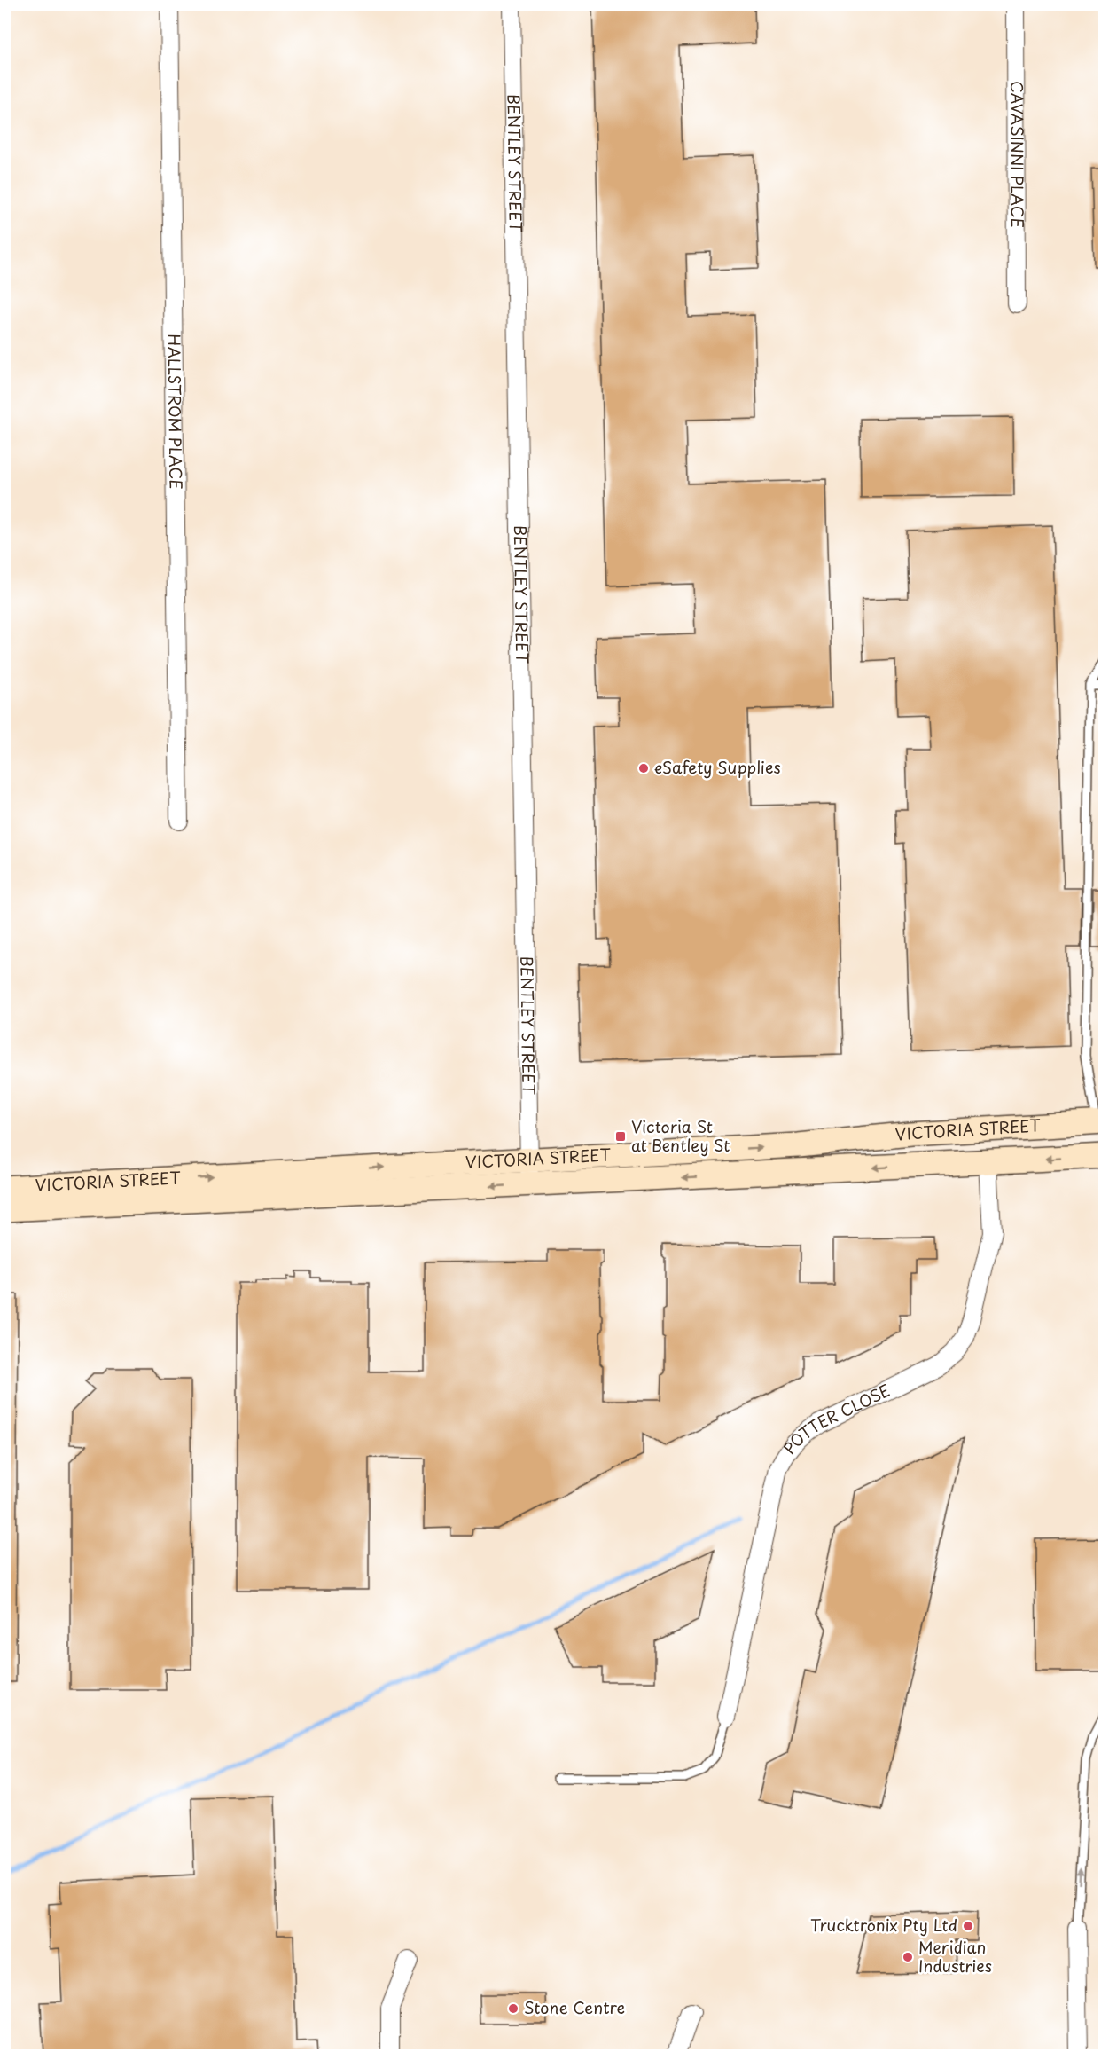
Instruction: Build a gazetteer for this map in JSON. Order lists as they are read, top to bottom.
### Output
{
  "streets": {
    "main road": ["VICTORIA STREET"],
    "street": [
      "CAVASINNI PLACE",
      "BENTLEY STREET",
      "HALLSTROM PLACE",
      "POTTER CLOSE"
    ]
  },
  "crossings": [
    ["BENTLEY STREET", "VICTORIA STREET"],
    ["VICTORIA STREET", "POTTER CLOSE"]
  ],
  "places": {
    "other": [
      "eSafety Supplies",
      "Trucktronix Pty Ltd",
      "Meridian Industries",
      "Stone Centre"
    ],
    "transit": ["Victoria St at Bentley St"]
  }
}
